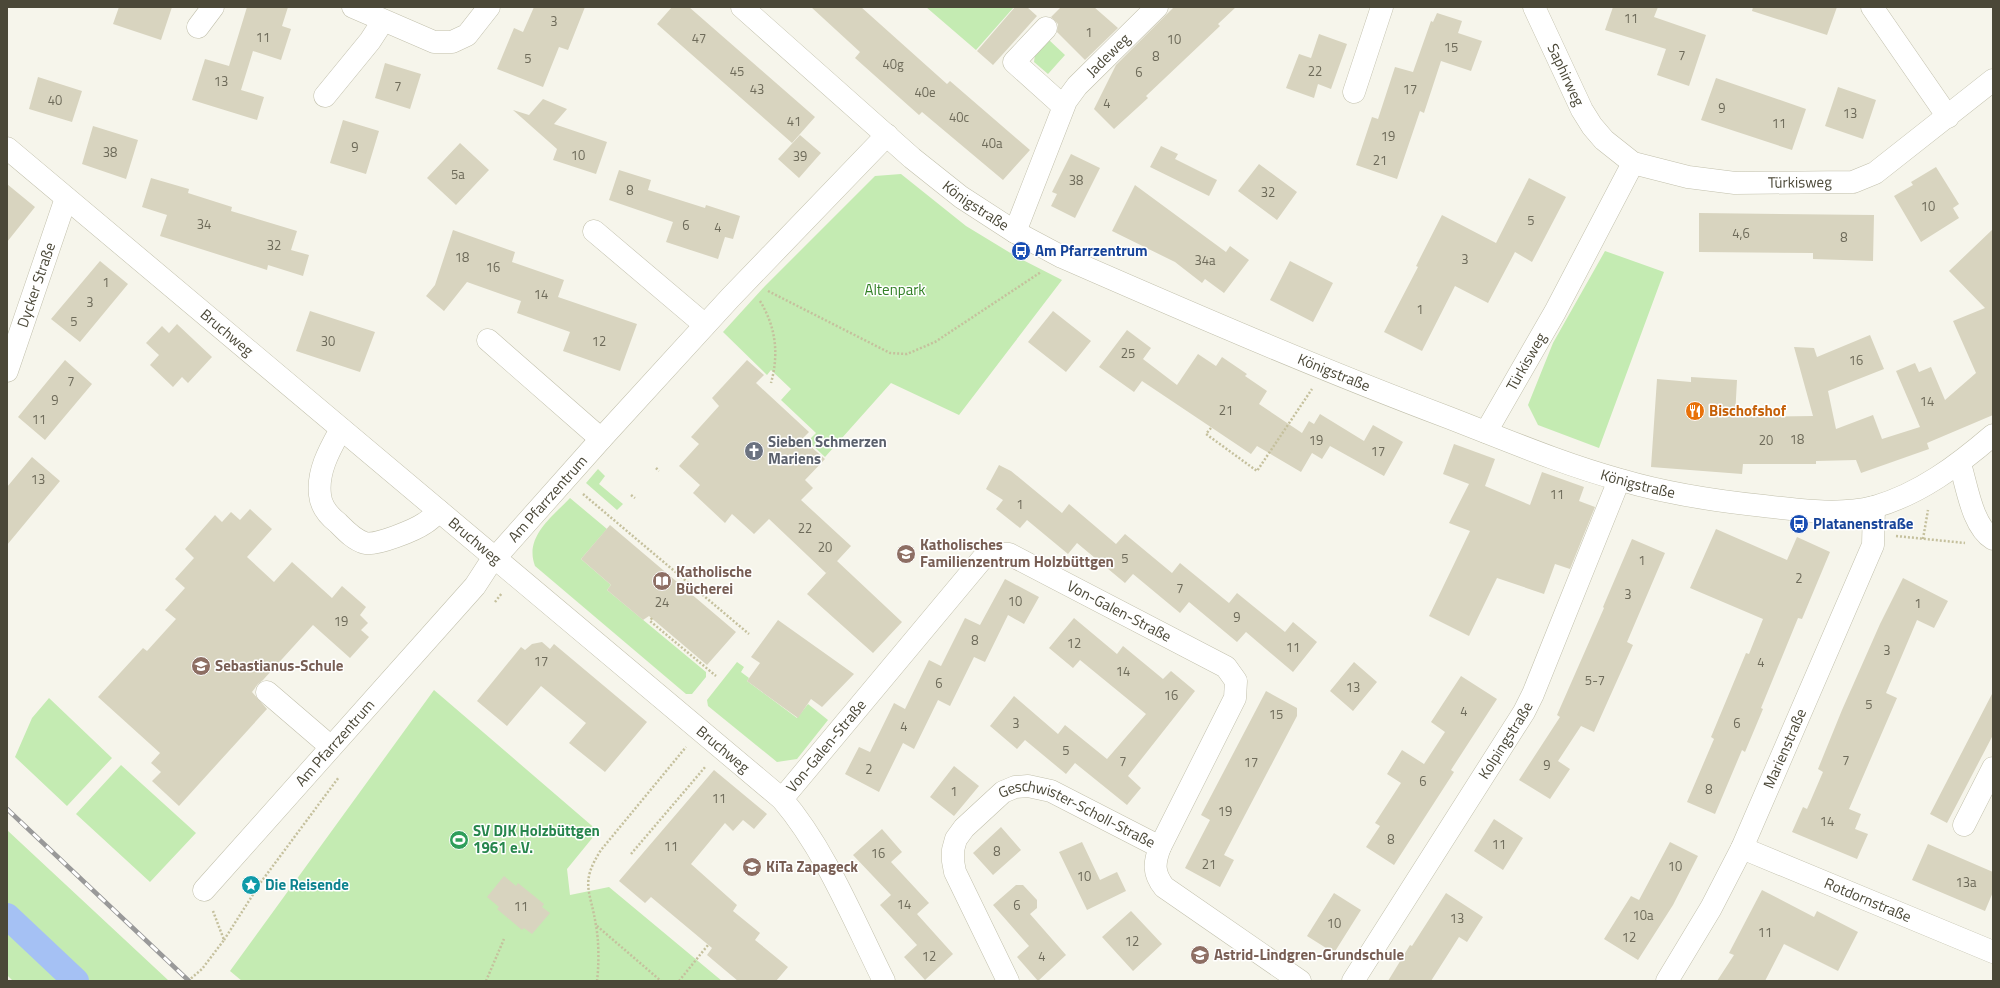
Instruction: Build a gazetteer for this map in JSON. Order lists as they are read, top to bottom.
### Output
{
  "streets": {
    "street": [
      "Jadeweg",
      "Saphirweg",
      "Türkisweg",
      "Königstraße",
      "Dycker Straße",
      "Bruchweg",
      "Am Pfarrzentrum",
      "Von-Galen-Straße",
      "Kolpingstraße",
      "Marienstraße",
      "Geschwister-Scholl-Straße",
      "Rotdornstraße"
    ]
  },
  "crossings": [
    ["Jadeweg", "Königstraße"],
    ["Saphirweg", "Türkisweg"],
    ["Türkisweg", "Königstraße"],
    ["Königstraße", "Am Pfarrzentrum"],
    ["Königstraße", "Kolpingstraße"],
    ["Königstraße", "Marienstraße"],
    ["Dycker Straße", "Bruchweg"],
    ["Bruchweg", "Am Pfarrzentrum"],
    ["Bruchweg", "Von-Galen-Straße"],
    ["Von-Galen-Straße", "Geschwister-Scholl-Straße"],
    ["Marienstraße", "Rotdornstraße"]
  ],
  "parks": ["Altenpark"],
  "places": {
    "bus stop": ["Am Pfarrzentrum", "Platanenstraße"],
    "restaurant": ["Bischofshof"],
    "church": ["Sieben Schmerzen Mariens"],
    "school or university": [
      "Katholisches Familienzentrum Holzbüttgen",
      "Sebastianus-Schule",
      "KiTa Zapageck",
      "Astrid-Lindgren-Grundschule"
    ],
    "library": ["Katholische Bücherei"],
    "sports": ["SV DJK Holzbüttgen 1961 e.V."],
    "place": ["Die Reisende"]
  },
  "house_numbers": [
    "11",
    "3",
    "1",
    "11",
    "47",
    "10",
    "15",
    "7",
    "8",
    "5",
    "40g",
    "45",
    "22",
    "6",
    "13",
    "7",
    "43",
    "17",
    "40e",
    "40",
    "4",
    "9",
    "13",
    "40c",
    "41",
    "11",
    "19",
    "40a",
    "9",
    "38",
    "10",
    "39",
    "21",
    "5a",
    "38",
    "8",
    "32",
    "10",
    "5",
    "34",
    "6",
    "4",
    "4,6",
    "8",
    "32",
    "18",
    "3",
    "34a",
    "16",
    "1",
    "14",
    "3",
    "1",
    "5",
    "30",
    "12",
    "25",
    "16",
    "7",
    "9",
    "14",
    "21",
    "11",
    "18",
    "19",
    "20",
    "17",
    "13",
    "11",
    "1",
    "22",
    "20",
    "5",
    "1",
    "2",
    "7",
    "3",
    "10",
    "24",
    "1",
    "9",
    "19",
    "8",
    "12",
    "11",
    "3",
    "17",
    "4",
    "14",
    "5-7",
    "6",
    "13",
    "16",
    "5",
    "4",
    "15",
    "3",
    "6",
    "4",
    "5",
    "7",
    "7",
    "17",
    "9",
    "2",
    "6",
    "8",
    "1",
    "11",
    "19",
    "14",
    "8",
    "11",
    "11",
    "8",
    "16",
    "21",
    "10",
    "10",
    "13a",
    "14",
    "6",
    "11",
    "10a",
    "13",
    "10",
    "11",
    "12",
    "12",
    "12",
    "4"
  ]
}
